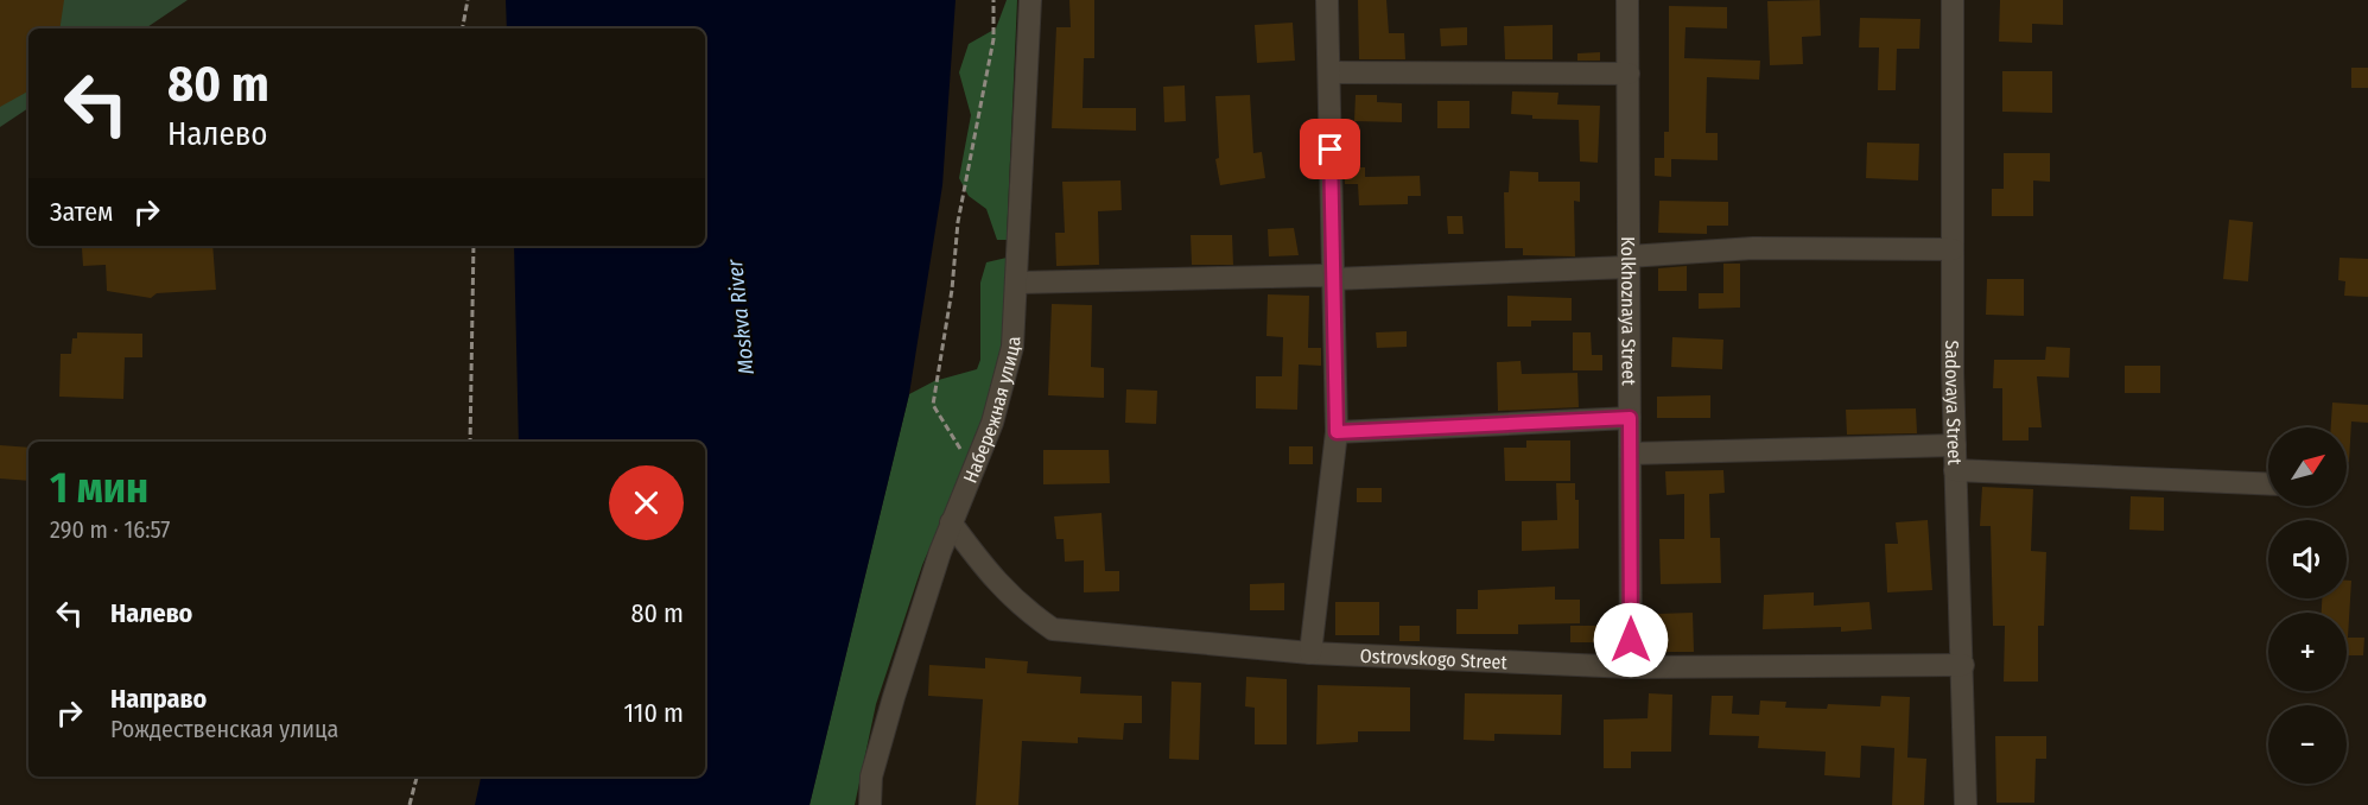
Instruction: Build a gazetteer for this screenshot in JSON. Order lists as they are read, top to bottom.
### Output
{
  "streets": {
    "street": [
      "Kolkhoznaya Street",
      "Sadovaya Street",
      "Набережная улица",
      "Ostrovskogo Street"
    ]
  },
  "crossings": [
    ["Kolkhoznaya Street", "Ostrovskogo Street"],
    ["Sadovaya Street", "Ostrovskogo Street"],
    ["Набережная улица", "Ostrovskogo Street"]
  ],
  "water": ["Moskva River"],
  "north": "top right",
  "page": {
    "turn": ["80 m", "Налево"],
    "then": "Затем",
    "map_buttons": ["+", "−"],
    "heading": ["1 мин", "290 m · 16:57"],
    "list": [
      {
        "name": "Налево",
        "value": "80 m"
      },
      {
        "name": "Направо",
        "note": "Рождественская улица",
        "value": "110 m"
      }
    ]
  }
}
